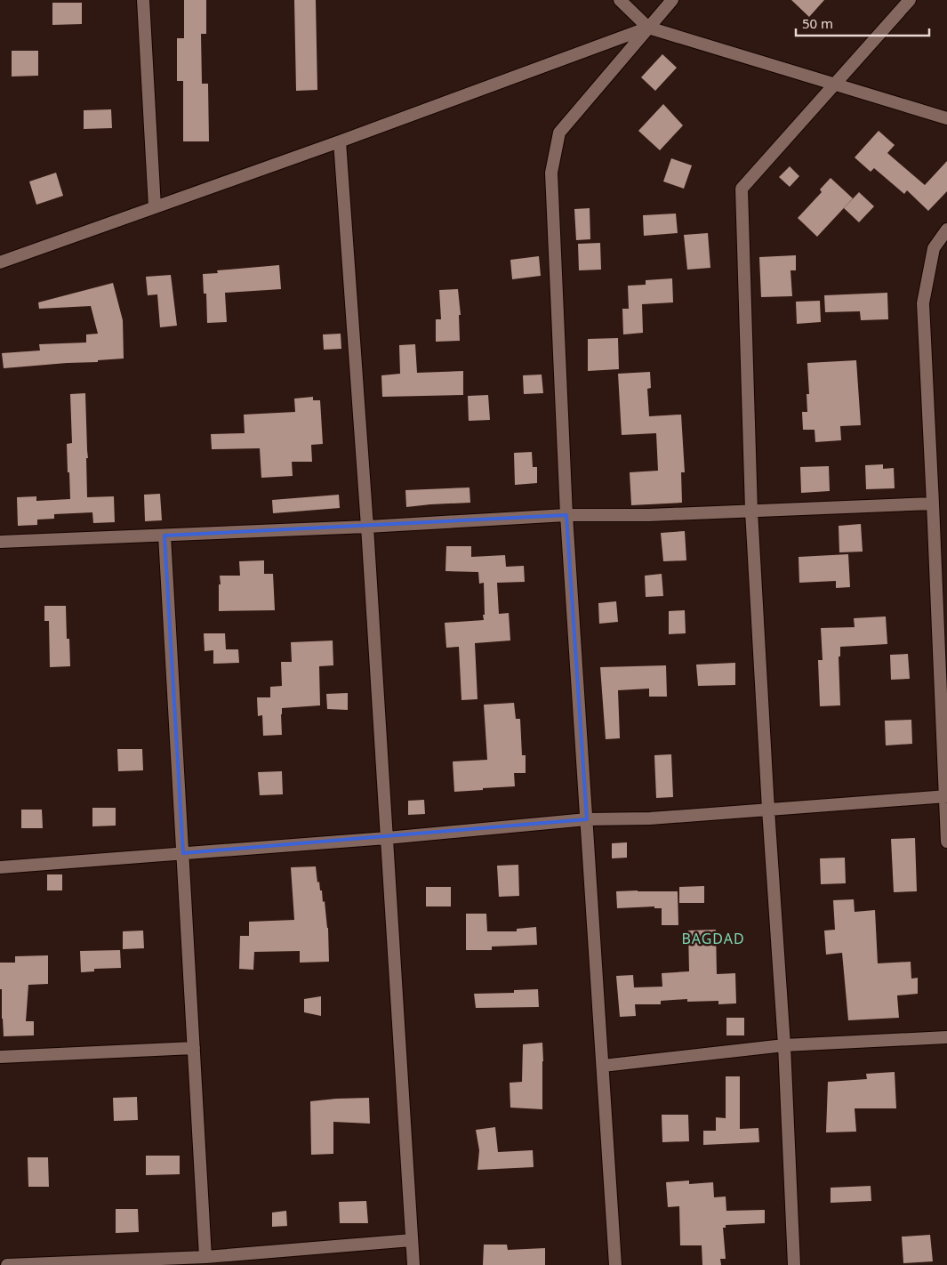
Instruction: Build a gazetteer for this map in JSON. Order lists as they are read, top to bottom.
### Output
{
  "districts": ["BAGDAD"],
  "scale_bar": "50 m"
}
